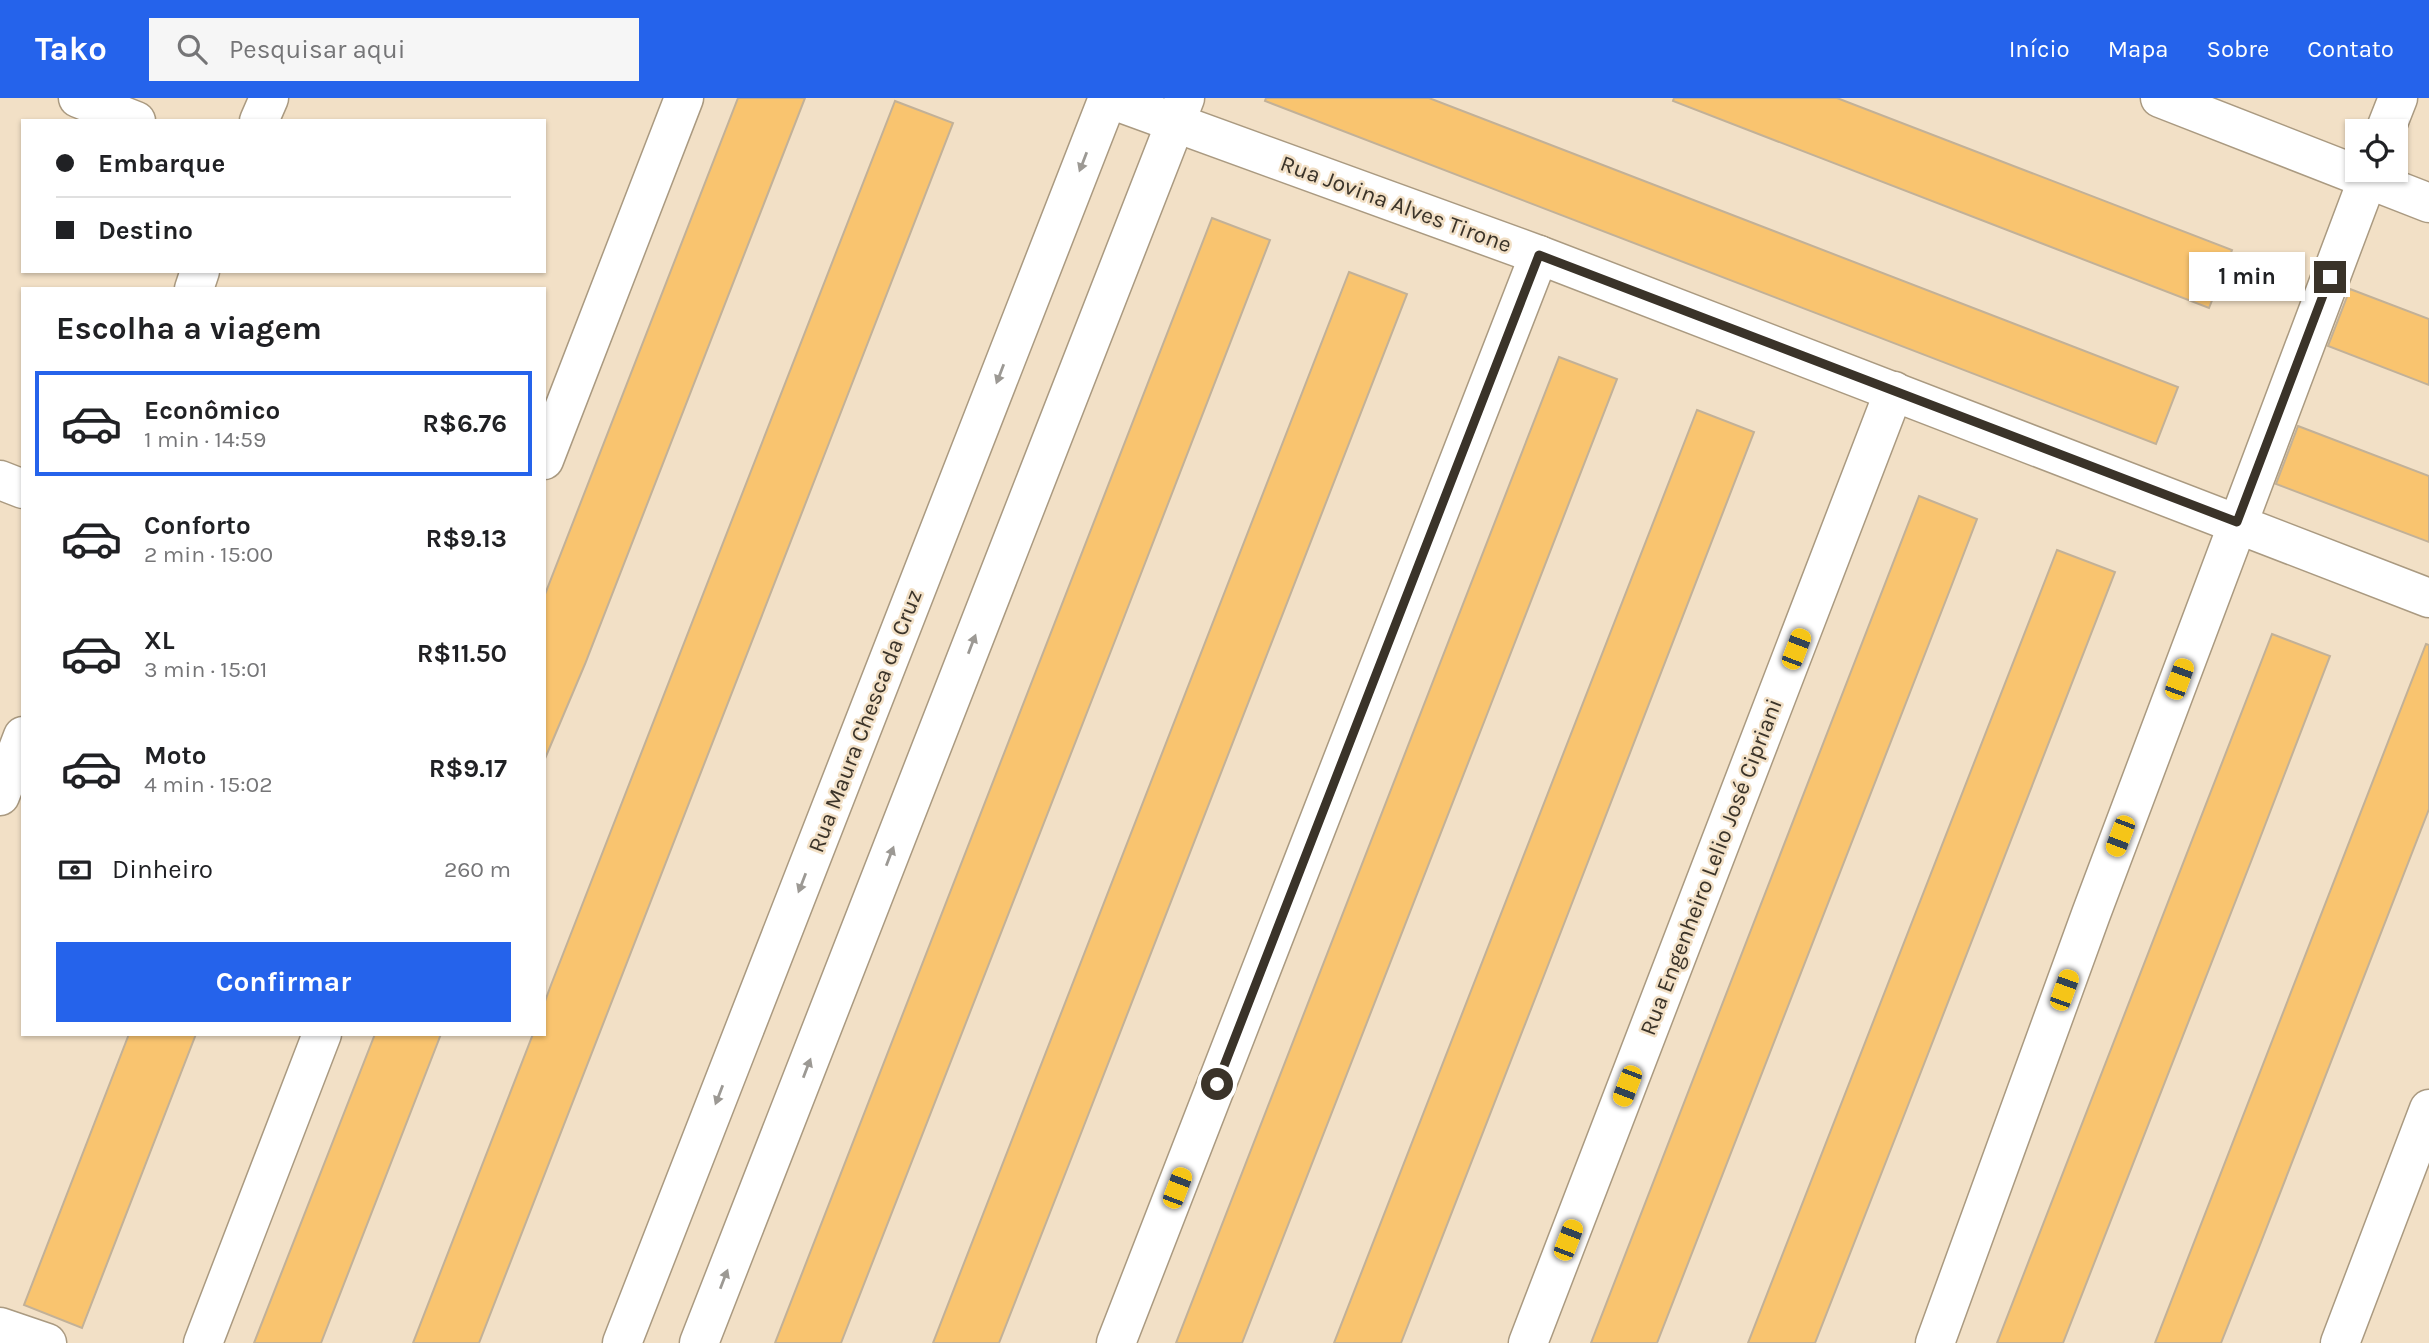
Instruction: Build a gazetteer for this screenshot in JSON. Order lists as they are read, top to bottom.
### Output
{
  "streets": {
    "street": ["Rua Jovina Alves Tirone", "Rua Maura Chesca da Cruz", "Rua Engenheiro Lelio José Cipriani"]
  },
  "crossings": [
    ["Rua Jovina Alves Tirone", "Rua Maura Chesca da Cruz"],
    ["Rua Jovina Alves Tirone", "Rua Engenheiro Lelio José Cipriani"]
  ],
  "page": {
    "header": "Tako",
    "search": "Pesquisar aqui",
    "nav": [
      "Início",
      "Mapa",
      "Sobre",
      "Contato"
    ],
    "banner": ["Embarque", "Destino"],
    "bubble": "1 min",
    "heading": "Escolha a viagem",
    "list": [
      {
        "name": "Econômico",
        "note": "1 min · 14:59",
        "value": "R$6.76"
      },
      {
        "name": "Conforto",
        "note": "2 min · 15:00",
        "value": "R$9.13"
      },
      {
        "name": "XL",
        "note": "3 min · 15:01",
        "value": "R$11.50"
      },
      {
        "name": "Moto",
        "note": "4 min · 15:02",
        "value": "R$9.17"
      }
    ],
    "pay": ["Dinheiro", "260 m"],
    "buttons": "Confirmar"
  }
}
